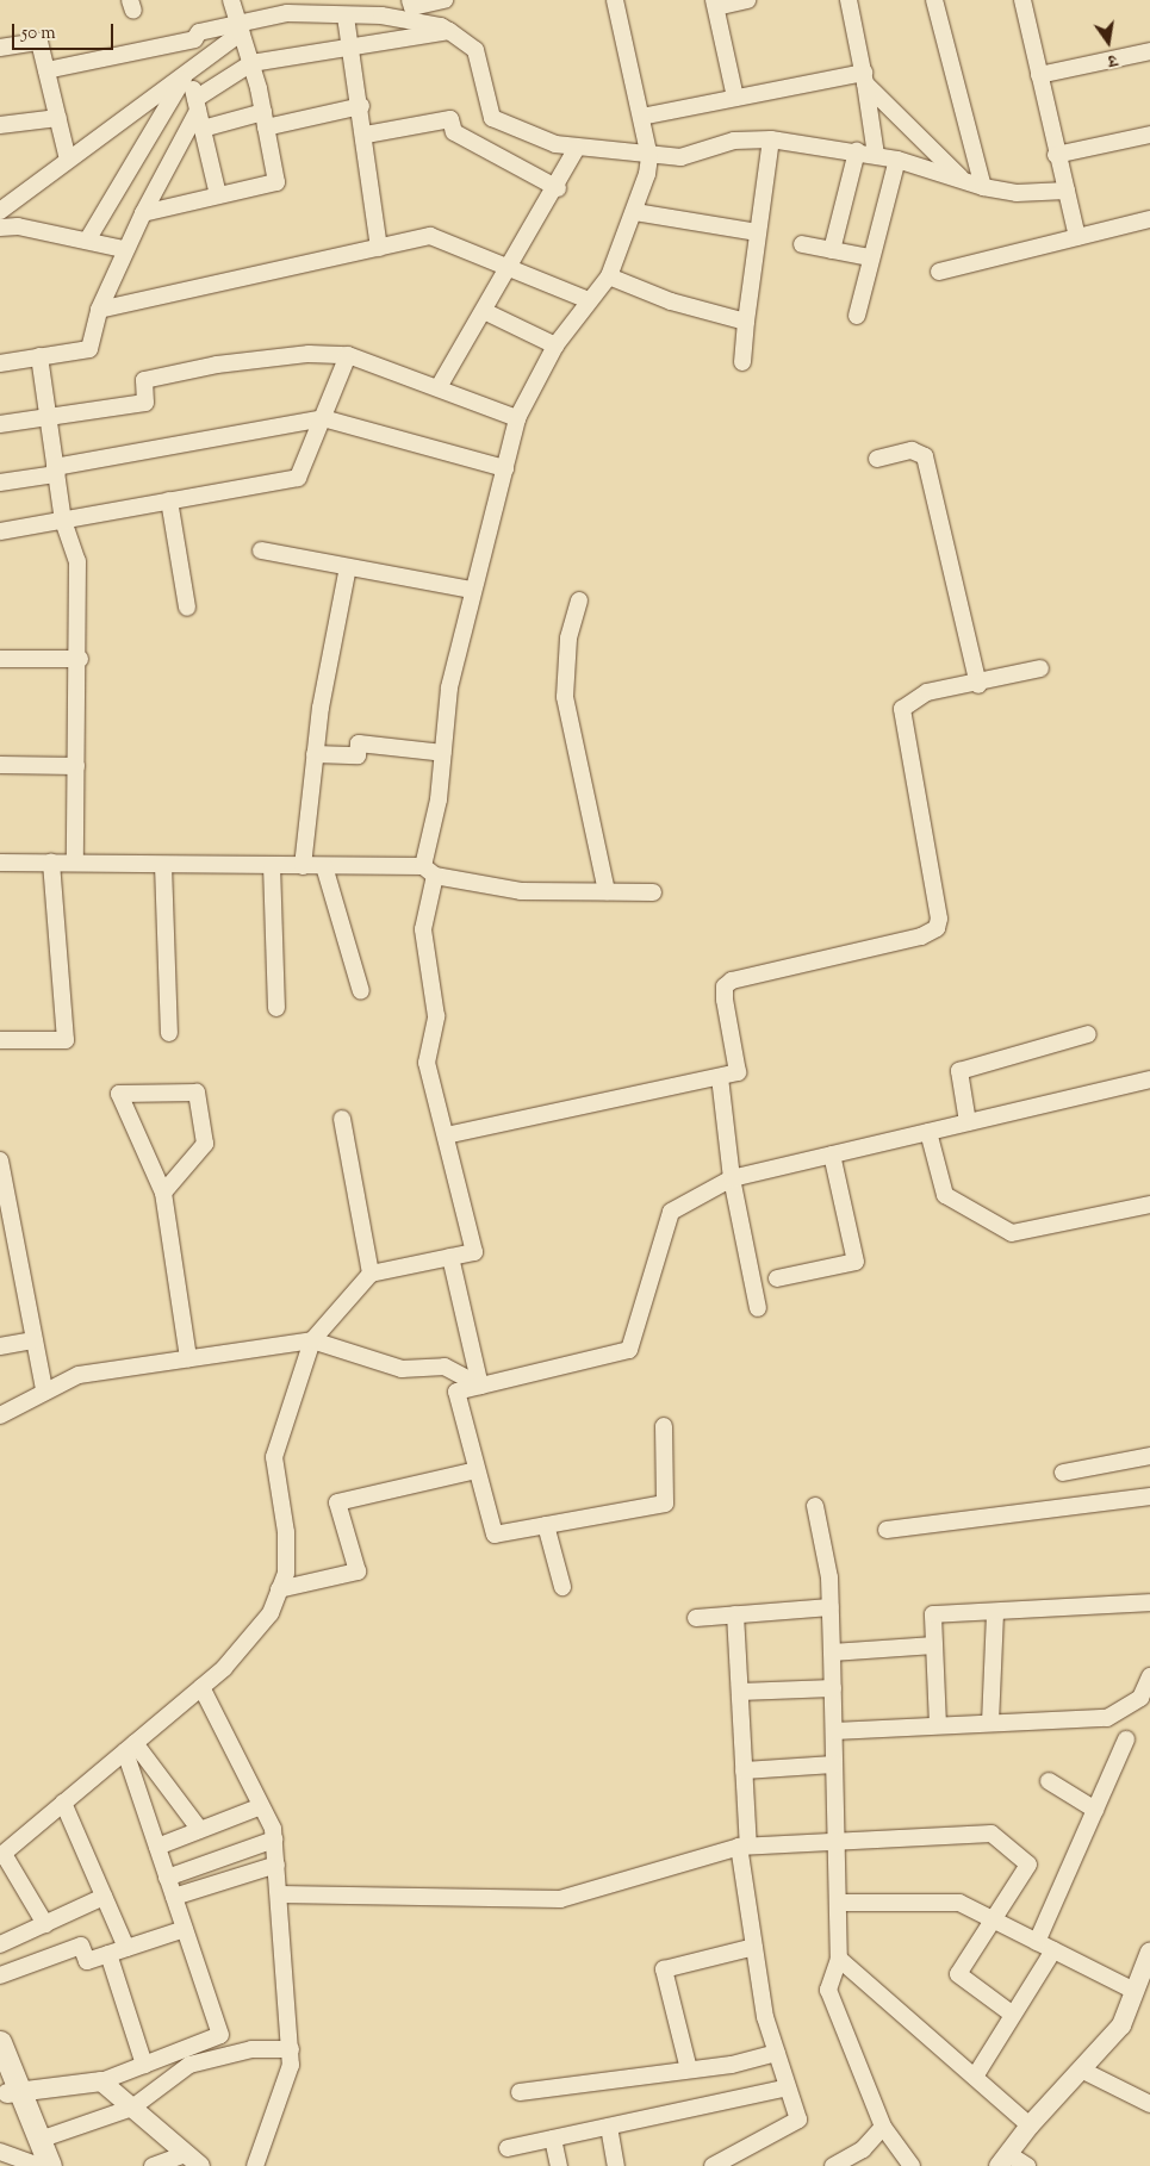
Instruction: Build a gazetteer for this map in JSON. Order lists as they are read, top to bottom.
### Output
{
  "scale_bar": "50 m",
  "north": "bottom"
}
